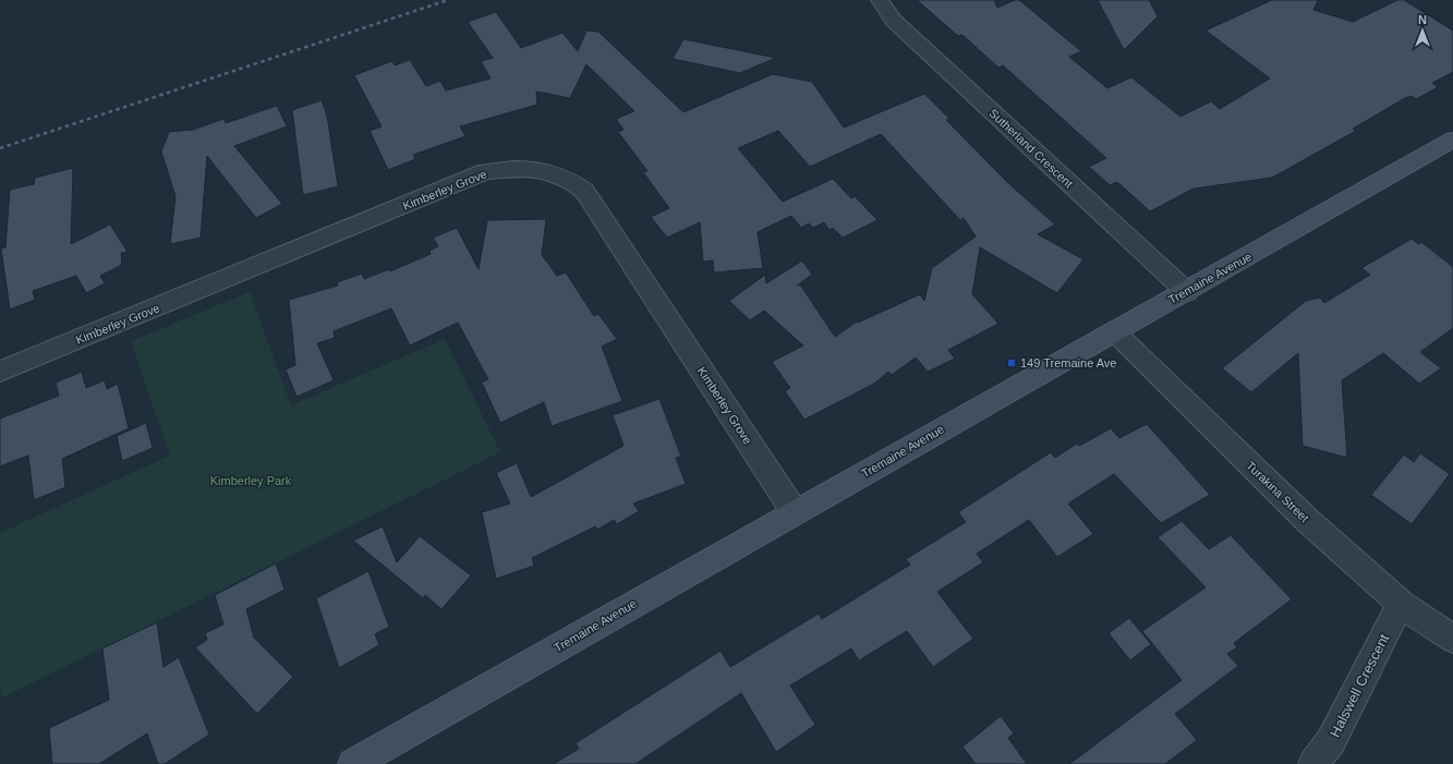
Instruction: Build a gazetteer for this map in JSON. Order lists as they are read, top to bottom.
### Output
{
  "streets": {
    "main road": ["Tremaine Avenue"],
    "street": [
      "Sutherland Crescent",
      "Kimberley Grove",
      "Turakina Street",
      "Halswell Crescent"
    ]
  },
  "crossings": [
    ["Sutherland Crescent", "Tremaine Avenue"],
    ["Kimberley Grove", "Tremaine Avenue"],
    ["Tremaine Avenue", "Turakina Street"],
    ["Turakina Street", "Halswell Crescent"]
  ],
  "parks": ["Kimberley Park"],
  "places": {
    "transit": ["149 Tremaine Ave"]
  },
  "north": "top"
}
